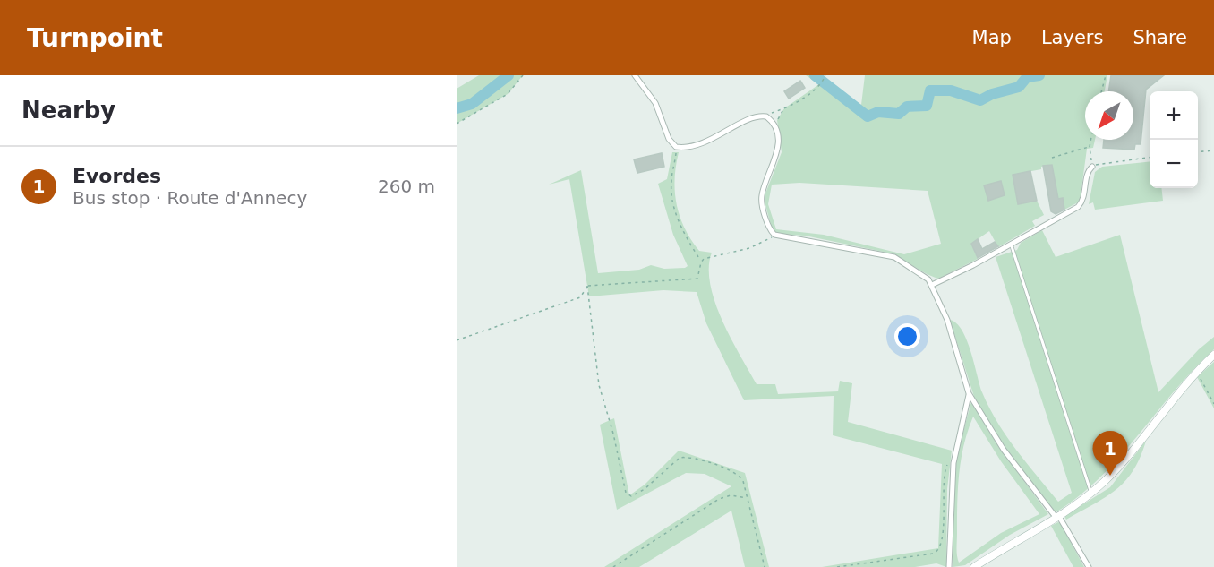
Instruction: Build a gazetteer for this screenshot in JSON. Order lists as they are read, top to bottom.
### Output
{
  "north": "bottom left",
  "page": {
    "header": "Turnpoint",
    "nav": ["Map", "Layers", "Share"],
    "heading": "Nearby",
    "map_buttons": ["+", "−"],
    "list": [
      {
        "mark": "1",
        "name": "Evordes",
        "note": "Bus stop · Route d'Annecy",
        "value": "260 m"
      }
    ],
    "pins": "1"
  }
}
